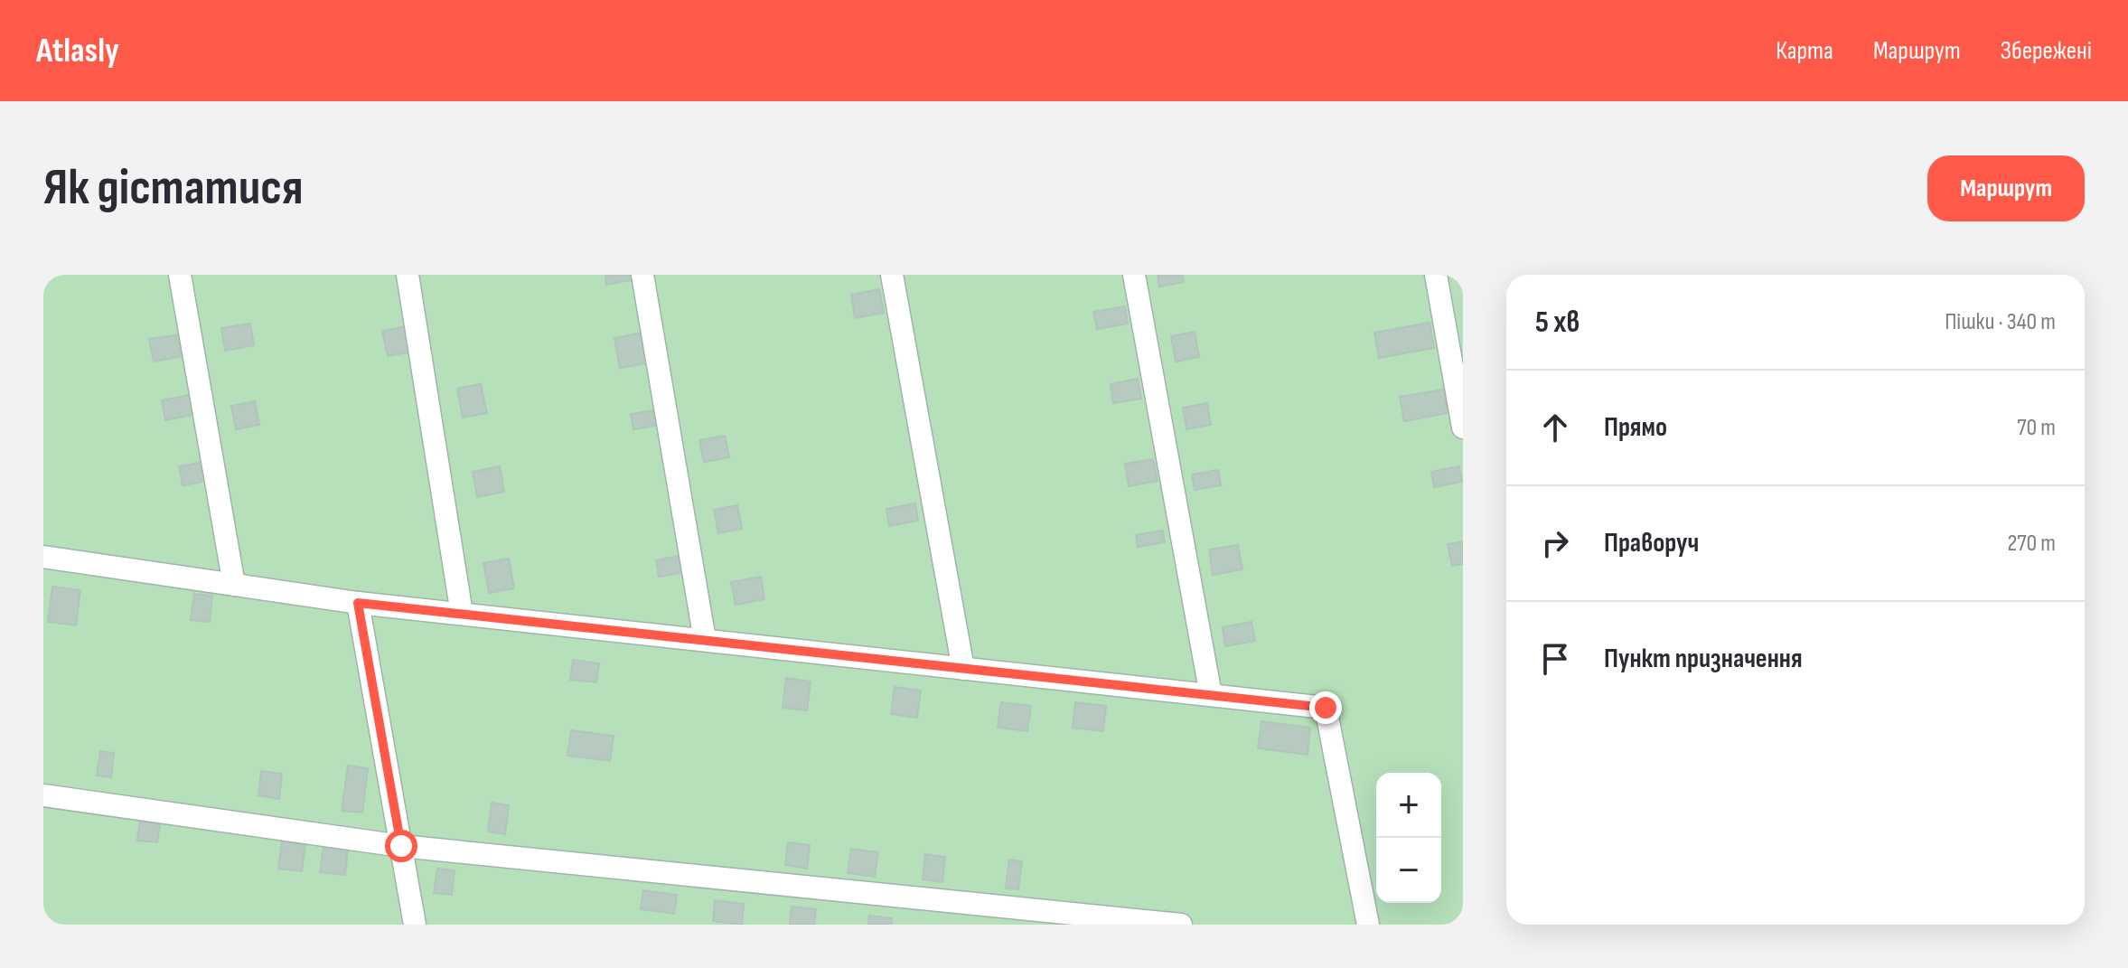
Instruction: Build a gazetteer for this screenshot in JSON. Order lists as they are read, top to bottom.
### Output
{
  "page": {
    "header": "Atlasly",
    "nav": ["Карта", "Маршрут", "Збережені"],
    "buttons": "Маршрут",
    "title": "Як дістатися",
    "heading": ["5 хв", "Пішки · 340 m"],
    "list": [
      ["Прямо", "70 m"],
      ["Праворуч", "270 m"],
      "Пункт призначення"
    ],
    "map_buttons": ["+", "−"]
  }
}
